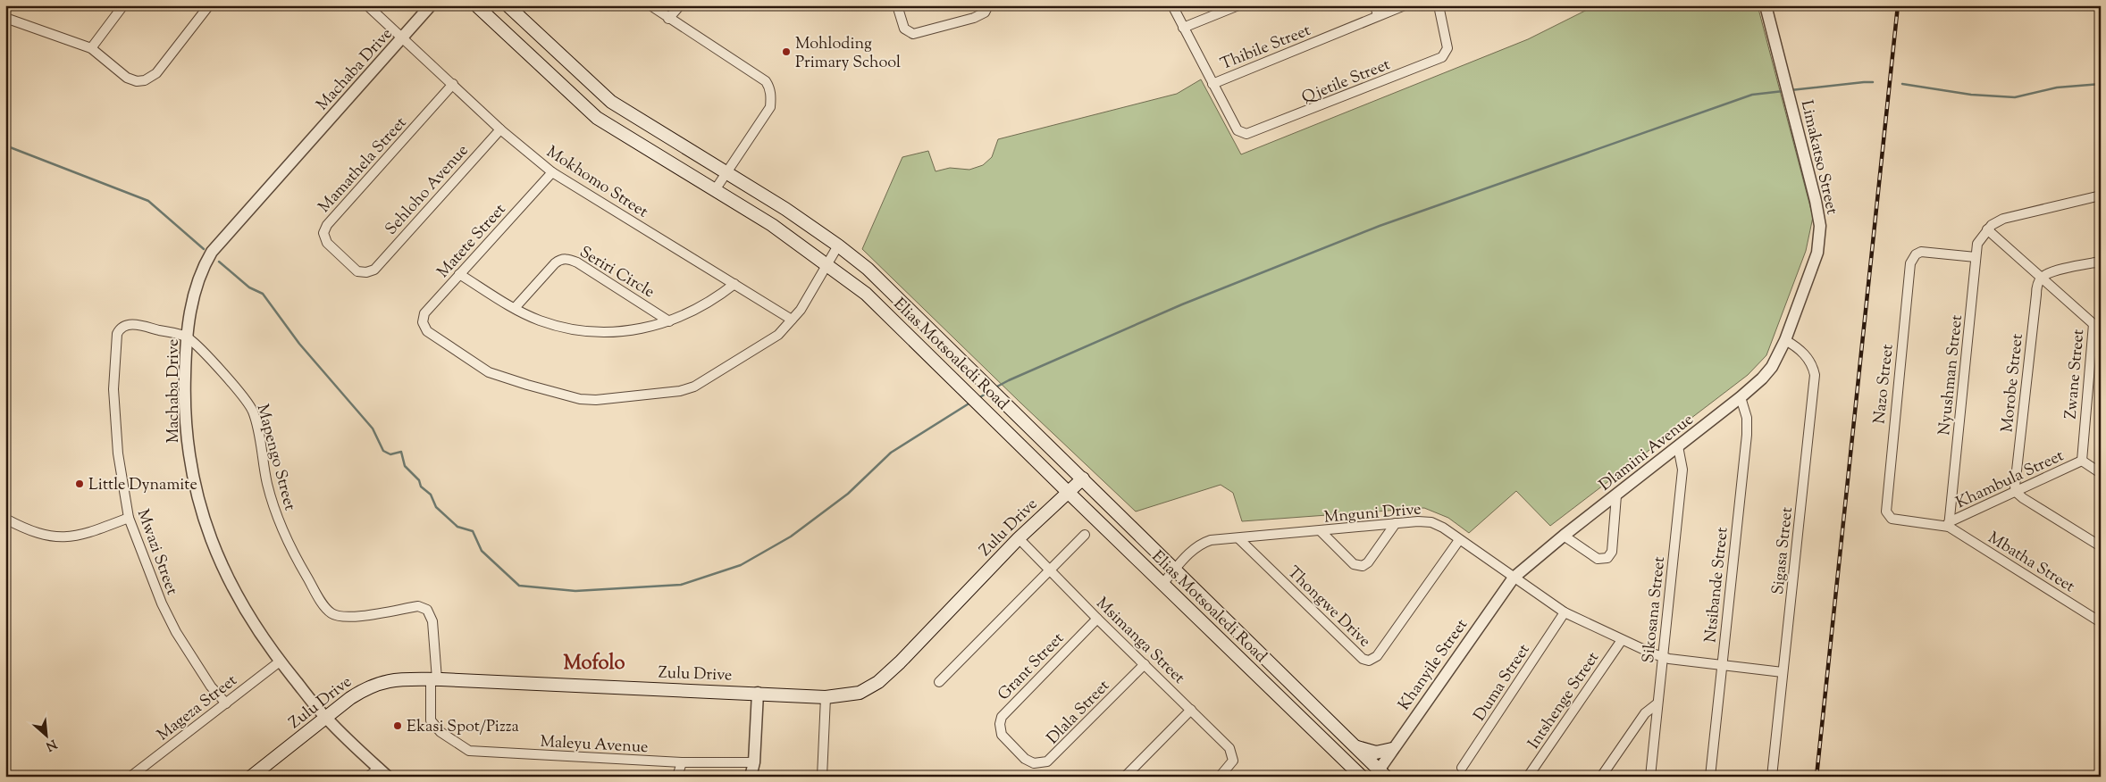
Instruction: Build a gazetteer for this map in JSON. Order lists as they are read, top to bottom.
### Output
{
  "streets": {
    "main road": ["Elias Motsoaledi Road", "Zulu Drive"],
    "street": [
      "Thibile Street",
      "Machaba Drive",
      "Qjetile Street",
      "Limakatso Street",
      "Mamathela Street",
      "Mokhomo Street",
      "Sehloho Avenue",
      "Matete Street",
      "Seriri Circle",
      "Zwane Street",
      "Nyushman Street",
      "Morobe Street",
      "Nazo Street",
      "Dlamini Avenue",
      "Mapengo Street",
      "Khambula Street",
      "Mnguni Drive",
      "Sigasa Street",
      "Mwazi Street",
      "Mbatha Street",
      "Ntsibande Street",
      "Thongwe Drive",
      "Sikosana Street",
      "Msimanga Street",
      "Khanyile Street",
      "Grant Street",
      "Duma Street",
      "Intshenge Street",
      "Mageza Street",
      "Dlala Street",
      "Maleyu Avenue"
    ]
  },
  "crossings": [
    ["Thibile Street", "Qjetile Street"],
    ["Machaba Drive", "Mokhomo Street"],
    ["Machaba Drive", "Mapengo Street"],
    ["Machaba Drive", "Zulu Drive"],
    ["Machaba Drive", "Mwazi Street"],
    ["Machaba Drive", "Mageza Street"],
    ["Limakatso Street", "Dlamini Avenue"],
    ["Limakatso Street", "Sigasa Street"],
    ["Mamathela Street", "Mokhomo Street"],
    ["Mamathela Street", "Sehloho Avenue"],
    ["Mokhomo Street", "Sehloho Avenue"],
    ["Mokhomo Street", "Matete Street"],
    ["Elias Motsoaledi Road", "Mnguni Drive"],
    ["Elias Motsoaledi Road", "Zulu Drive"],
    ["Elias Motsoaledi Road", "Khanyile Street"],
    ["Zwane Street", "Nyushman Street"],
    ["Zwane Street", "Morobe Street"],
    ["Zwane Street", "Khambula Street"],
    ["Nyushman Street", "Nazo Street"],
    ["Nyushman Street", "Khambula Street"],
    ["Nyushman Street", "Mbatha Street"],
    ["Morobe Street", "Khambula Street"],
    ["Nazo Street", "Khambula Street"],
    ["Nazo Street", "Mbatha Street"],
    ["Dlamini Avenue", "Mnguni Drive"],
    ["Dlamini Avenue", "Sigasa Street"],
    ["Dlamini Avenue", "Ntsibande Street"],
    ["Dlamini Avenue", "Sikosana Street"],
    ["Dlamini Avenue", "Khanyile Street"],
    ["Mapengo Street", "Zulu Drive"],
    ["Mapengo Street", "Mwazi Street"],
    ["Mapengo Street", "Maleyu Avenue"],
    ["Khambula Street", "Mbatha Street"],
    ["Mnguni Drive", "Sigasa Street"],
    ["Mnguni Drive", "Ntsibande Street"],
    ["Mnguni Drive", "Thongwe Drive"],
    ["Mnguni Drive", "Sikosana Street"],
    ["Mnguni Drive", "Khanyile Street"],
    ["Mnguni Drive", "Duma Street"],
    ["Mnguni Drive", "Intshenge Street"],
    ["Zulu Drive", "Msimanga Street"],
    ["Zulu Drive", "Maleyu Avenue"],
    ["Mwazi Street", "Mageza Street"],
    ["Msimanga Street", "Grant Street"],
    ["Msimanga Street", "Dlala Street"],
    ["Grant Street", "Dlala Street"]
  ],
  "districts": ["Mofolo"],
  "places": ["Mohloding Primary School", "Little Dynamite", "Ekasi Spot/Pizza"],
  "north": "bottom right"
}
